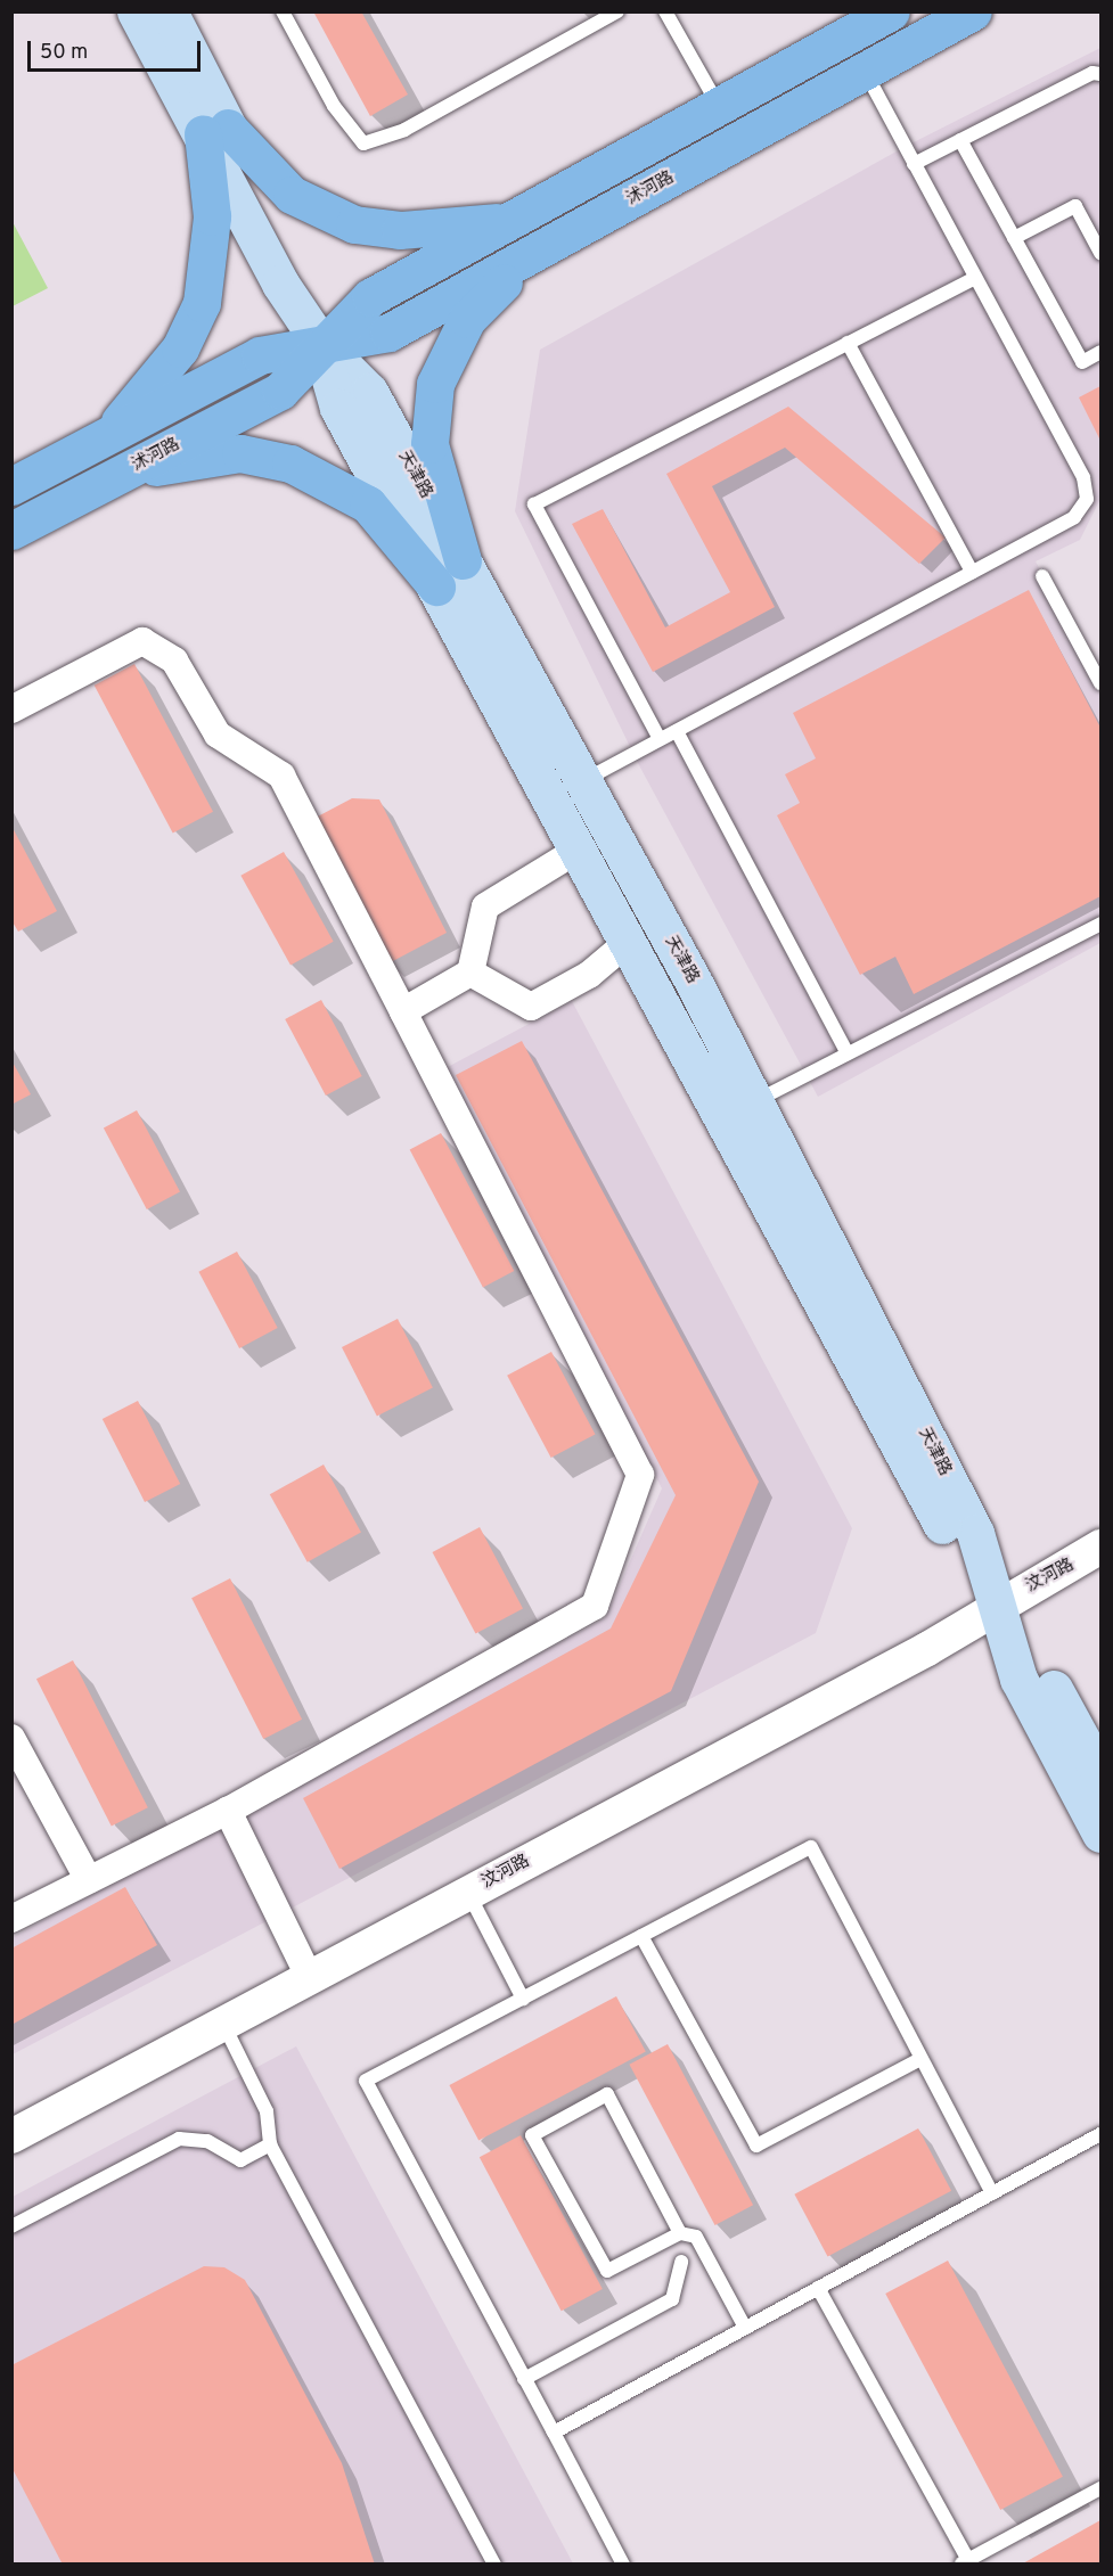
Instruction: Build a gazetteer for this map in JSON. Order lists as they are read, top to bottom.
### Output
{
  "streets": {
    "main road": ["沭河路", "天津路"],
    "street": ["汶河路"]
  },
  "crossings": [
    ["沭河路", "天津路"],
    ["天津路", "汶河路"]
  ],
  "scale_bar": "50 m"
}
